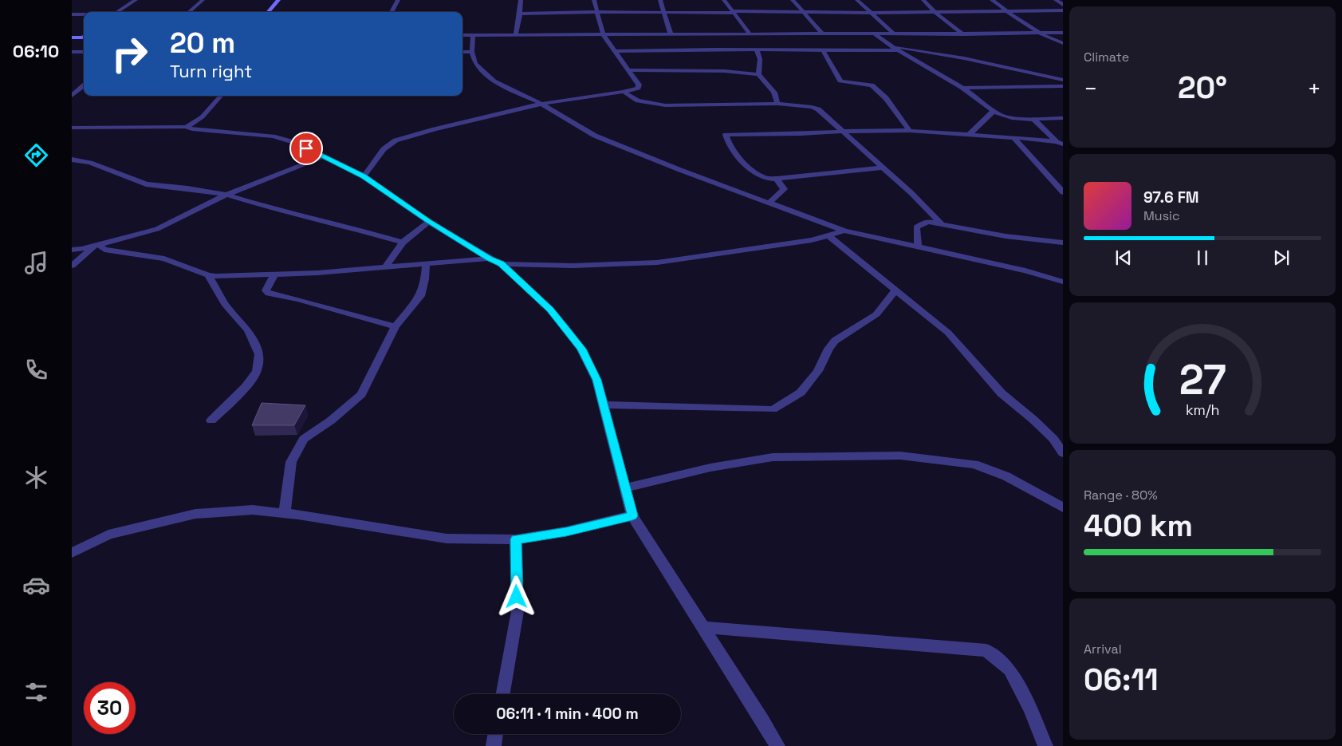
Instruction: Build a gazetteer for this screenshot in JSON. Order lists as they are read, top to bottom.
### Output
{
  "page": {
    "tabs": "06:10",
    "tile": [
      "Climate",
      ["Range · 80%", "400 km"],
      ["Arrival", "06:11"]
    ],
    "turn": ["20 m", "Turn right"],
    "heat": ["−", "20°", "+"],
    "song": ["97.6 FM", "Music"],
    "limit": "30",
    "trip": "06:11 · 1 min · 400 m",
    "gauge": ["27", "km/h"]
  }
}
